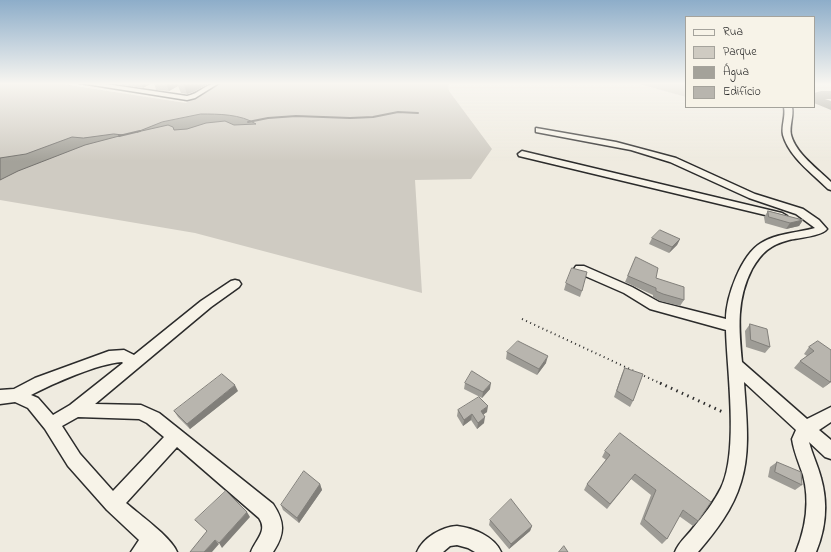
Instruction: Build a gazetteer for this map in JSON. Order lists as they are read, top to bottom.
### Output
{
  "legend": [
    "Rua",
    "Parque",
    "Água",
    "Edifício"
  ]
}
